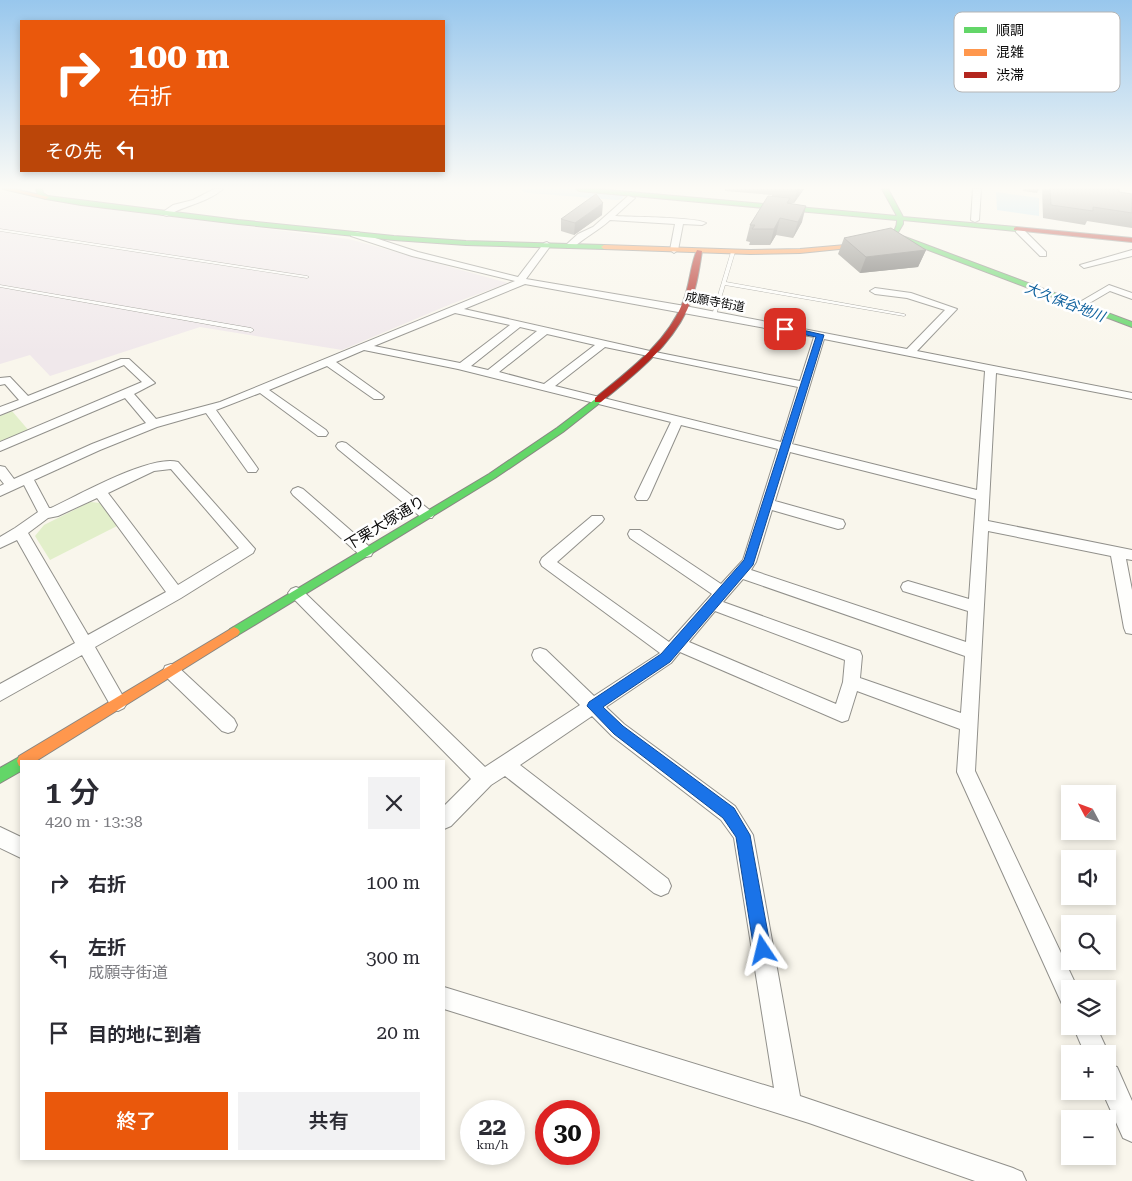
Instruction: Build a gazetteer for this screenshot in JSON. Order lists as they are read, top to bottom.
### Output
{
  "streets": {
    "street": ["成願寺街道", "下栗大塚通り"]
  },
  "crossings": [
    ["成願寺街道", "下栗大塚通り"]
  ],
  "water": ["大久保谷地川"],
  "legend": ["順調", "混雑", "渋滞"],
  "north": "top left",
  "page": {
    "turn": ["100 m", "右折"],
    "then": "その先",
    "heading": ["1 分", "420 m · 13:38"],
    "map_buttons": ["+", "−"],
    "list": [
      {
        "name": "右折",
        "value": "100 m"
      },
      {
        "name": "左折",
        "note": "成願寺街道",
        "value": "300 m"
      },
      {
        "name": "目的地に到着",
        "value": "20 m"
      }
    ],
    "buttons": ["終了", "共有"],
    "speed": "22 km/h",
    "limit": "30"
  }
}
